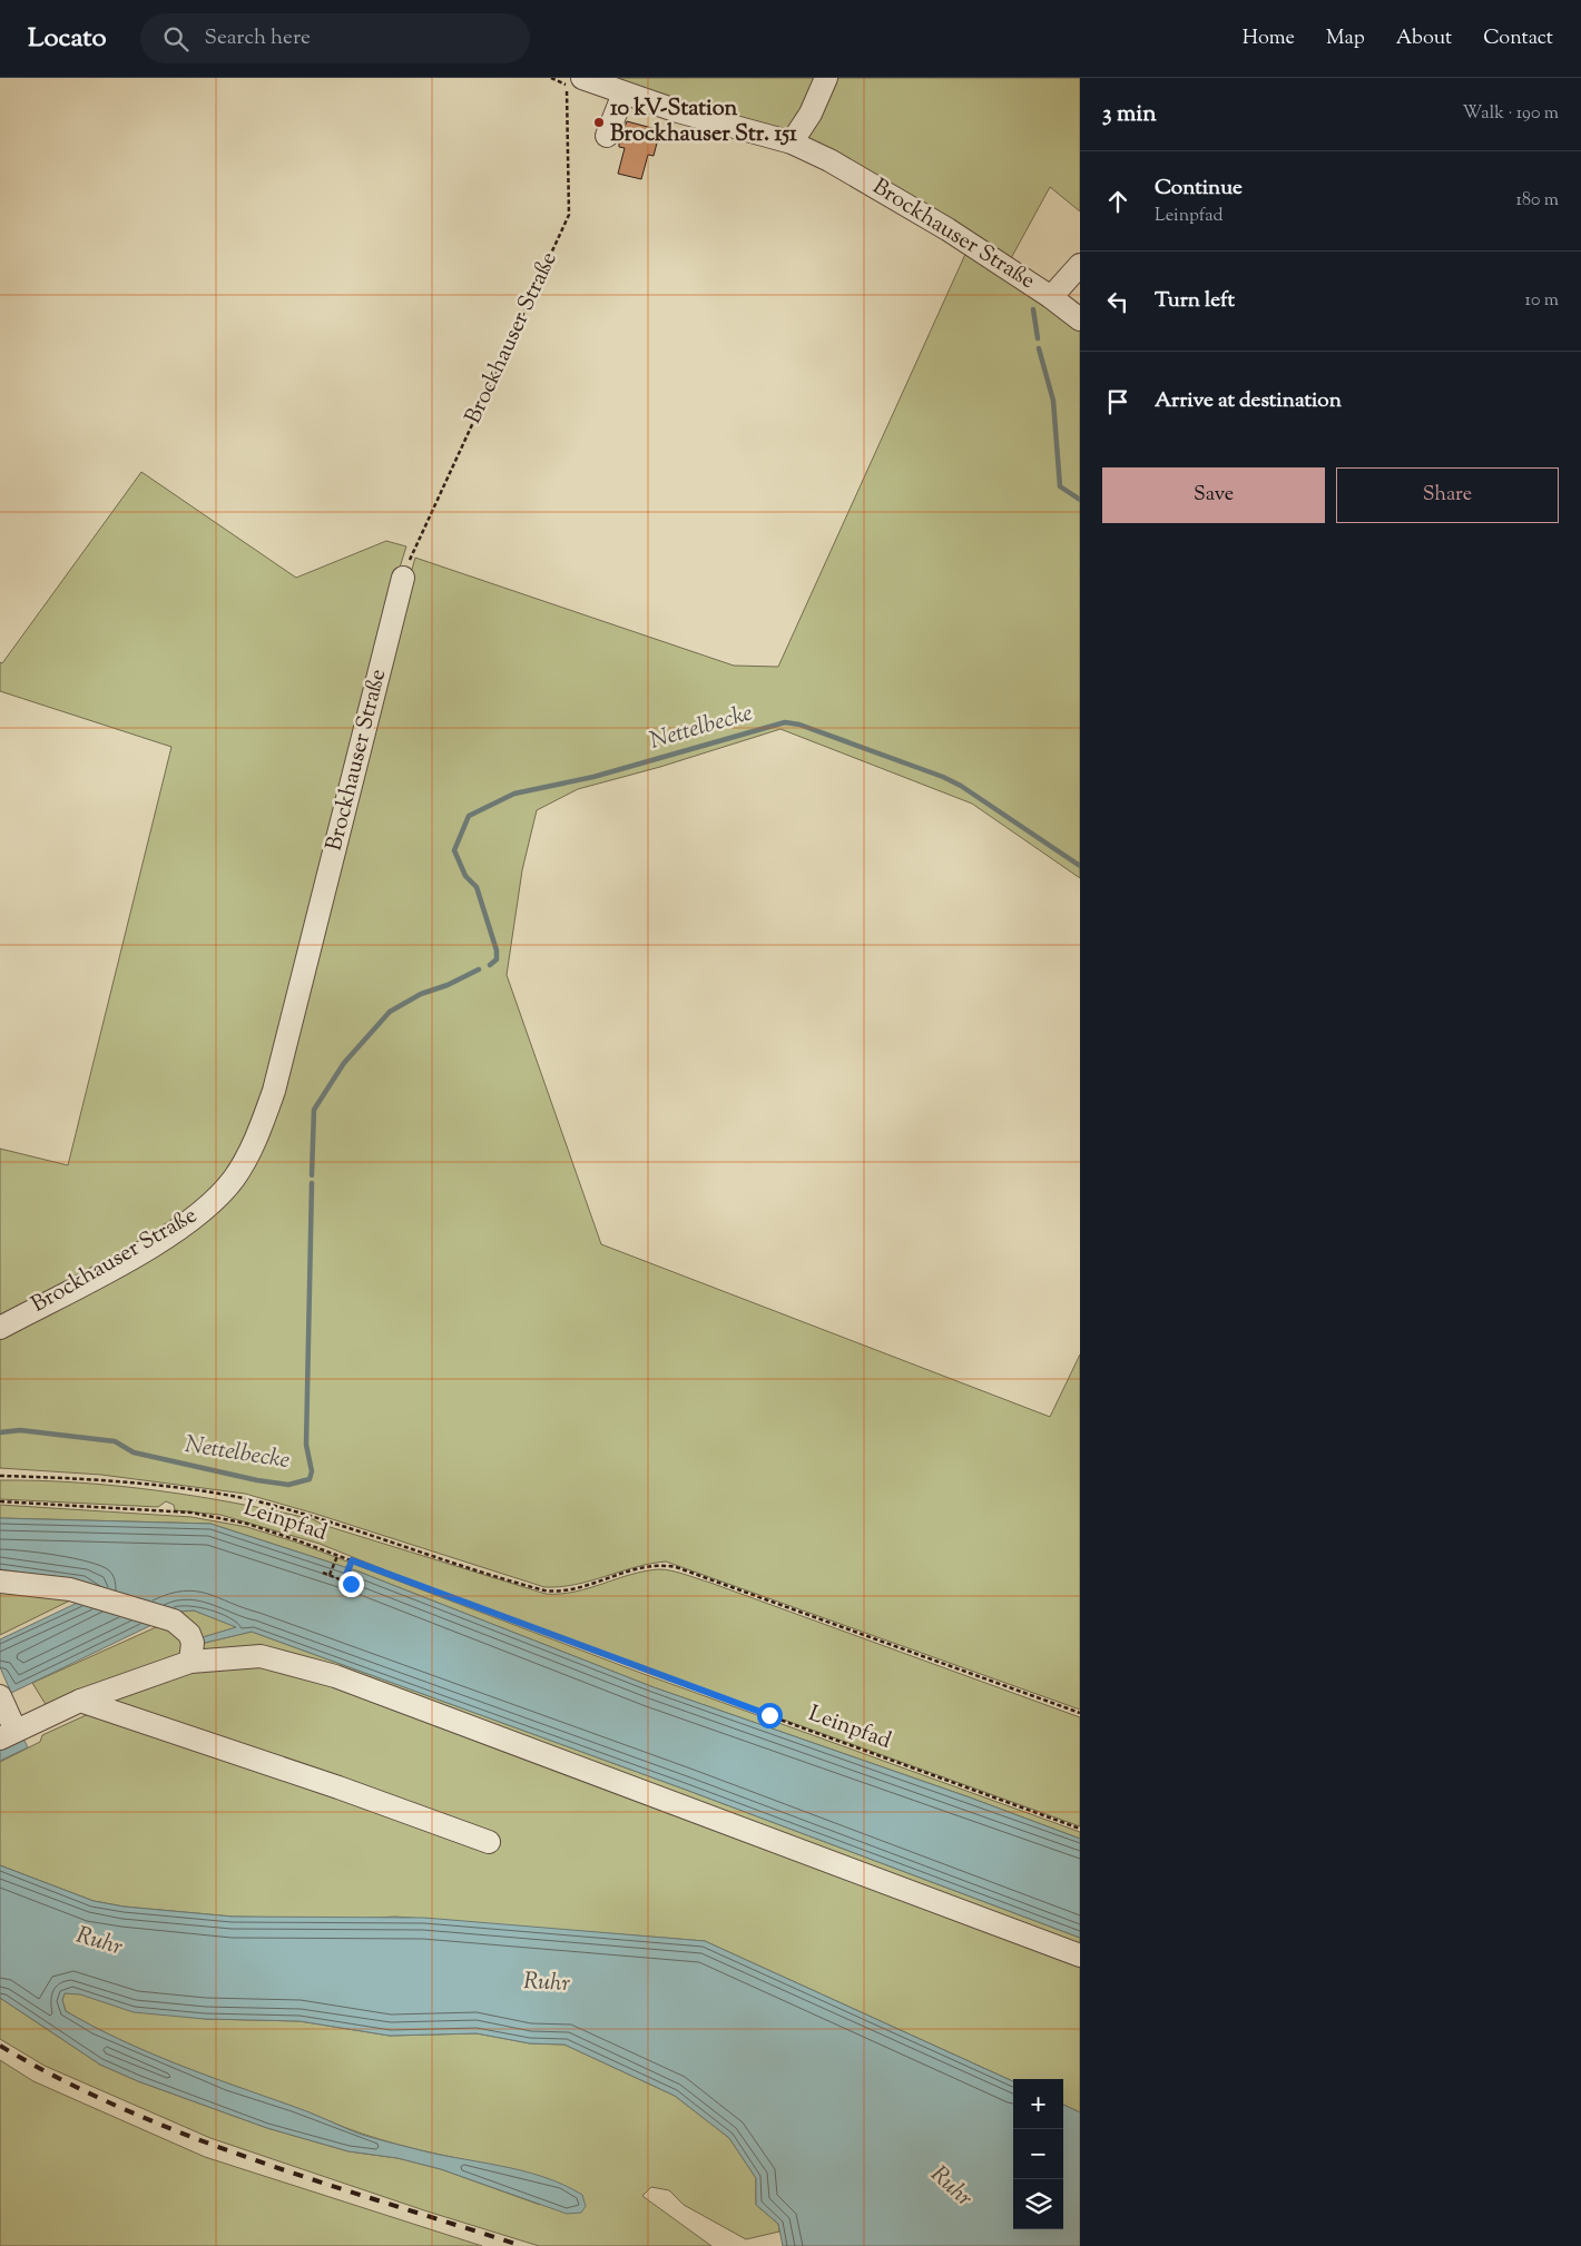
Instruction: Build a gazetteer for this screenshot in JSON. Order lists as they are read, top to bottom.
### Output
{
  "streets": {
    "street": ["Brockhauser Straße"],
    "path": ["Leinpfad"]
  },
  "water": ["Nettelbecke", "Ruhr"],
  "places": ["10 kV-Station Brockhauser Str. 151"],
  "page": {
    "header": "Locato",
    "search": "Search here",
    "nav": [
      "Home",
      "Map",
      "About",
      "Contact"
    ],
    "heading": ["3 min", "Walk · 190 m"],
    "list": [
      ["Continue", "Leinpfad", "180 m"],
      ["Turn left", "10 m"],
      "Arrive at destination"
    ],
    "buttons": ["Save", "Share"],
    "map_buttons": ["+", "−"]
  }
}
